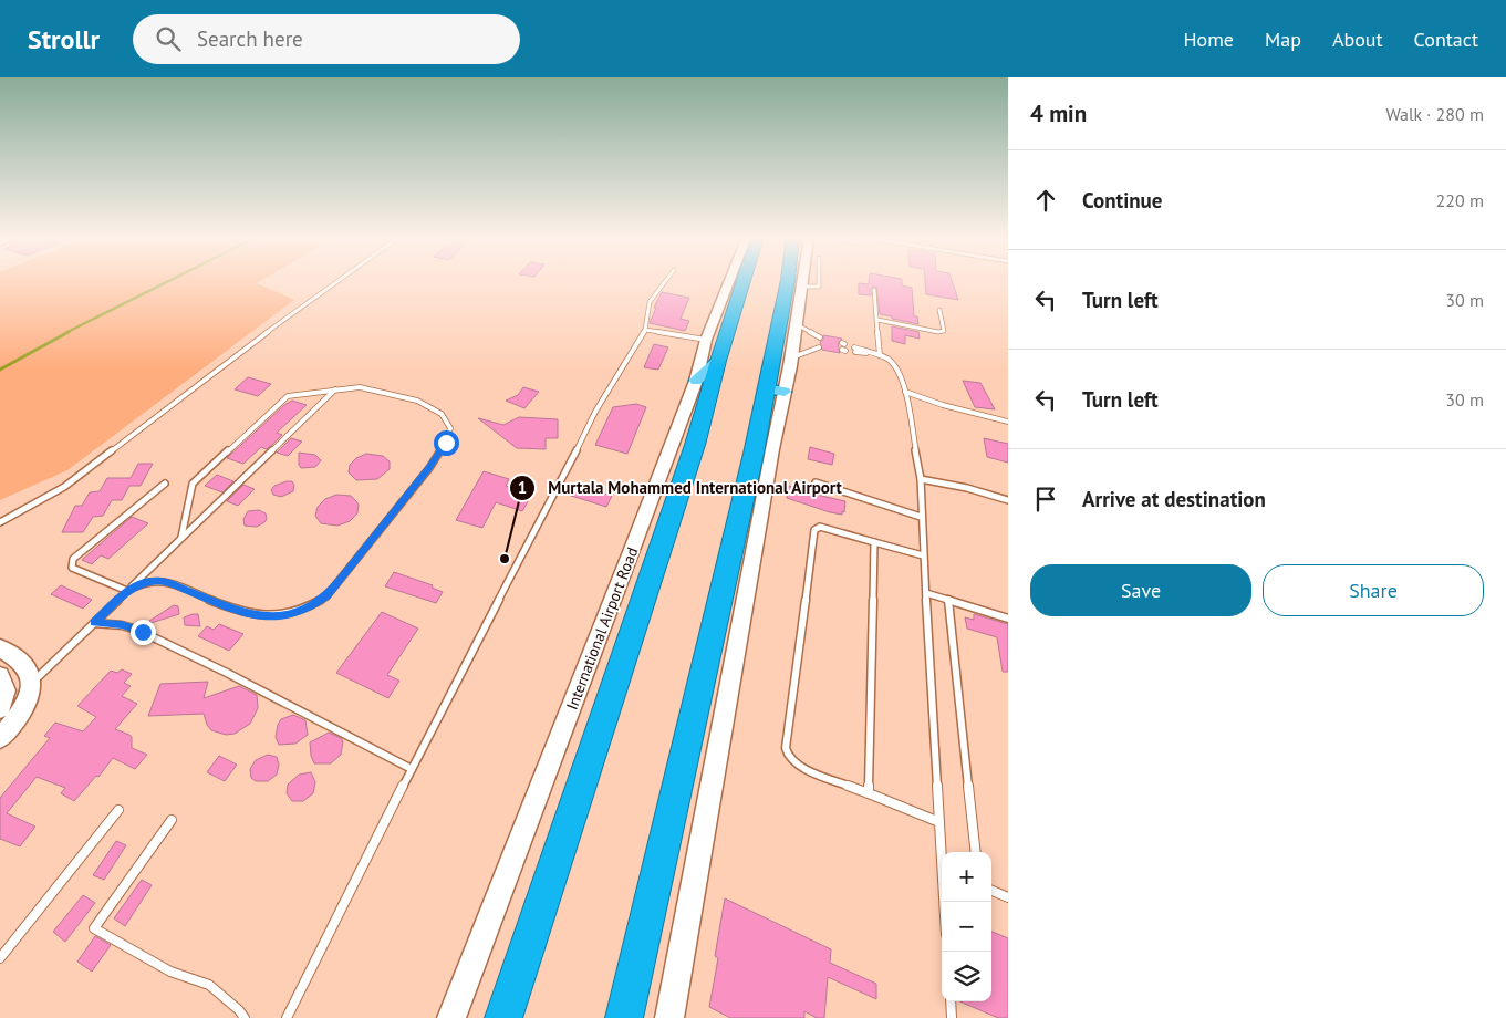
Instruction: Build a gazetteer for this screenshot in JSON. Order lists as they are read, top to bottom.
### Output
{
  "streets": {
    "highway": ["International Airport Road"]
  },
  "places": ["Murtala Mohammed International Airport"],
  "page": {
    "header": "Strollr",
    "search": "Search here",
    "nav": [
      "Home",
      "Map",
      "About",
      "Contact"
    ],
    "heading": ["4 min", "Walk · 280 m"],
    "list": [
      ["Continue", "220 m"],
      ["Turn left", "30 m"],
      ["Turn left", "30 m"],
      "Arrive at destination"
    ],
    "buttons": ["Save", "Share"],
    "map_buttons": ["+", "−"]
  }
}
